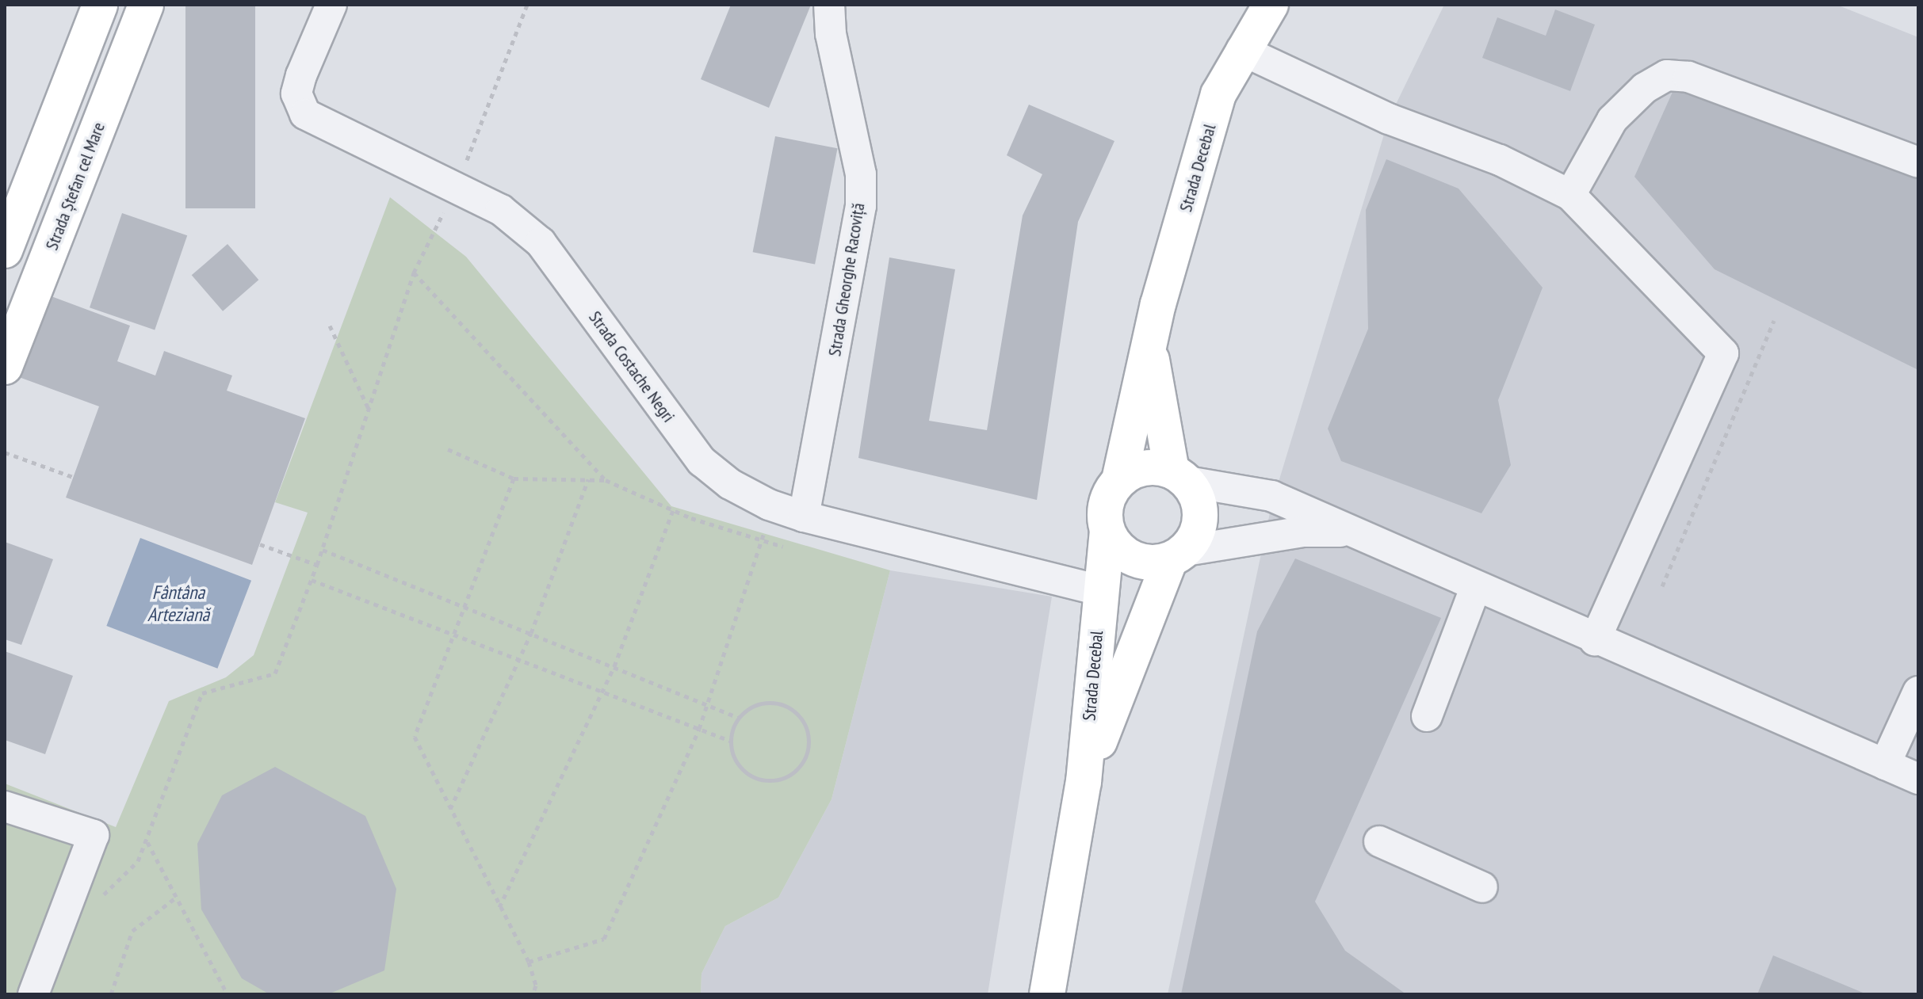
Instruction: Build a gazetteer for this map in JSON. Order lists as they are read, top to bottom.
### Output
{
  "streets": {
    "main road": ["Strada Decebal", "Strada Ștefan cel Mare"],
    "street": ["Strada Gheorghe Racoviță", "Strada Costache Negri"]
  },
  "crossings": [
    ["Strada Decebal", "Strada Costache Negri"],
    ["Strada Gheorghe Racoviță", "Strada Costache Negri"]
  ],
  "water": ["Fântâna Arteziană"]
}
